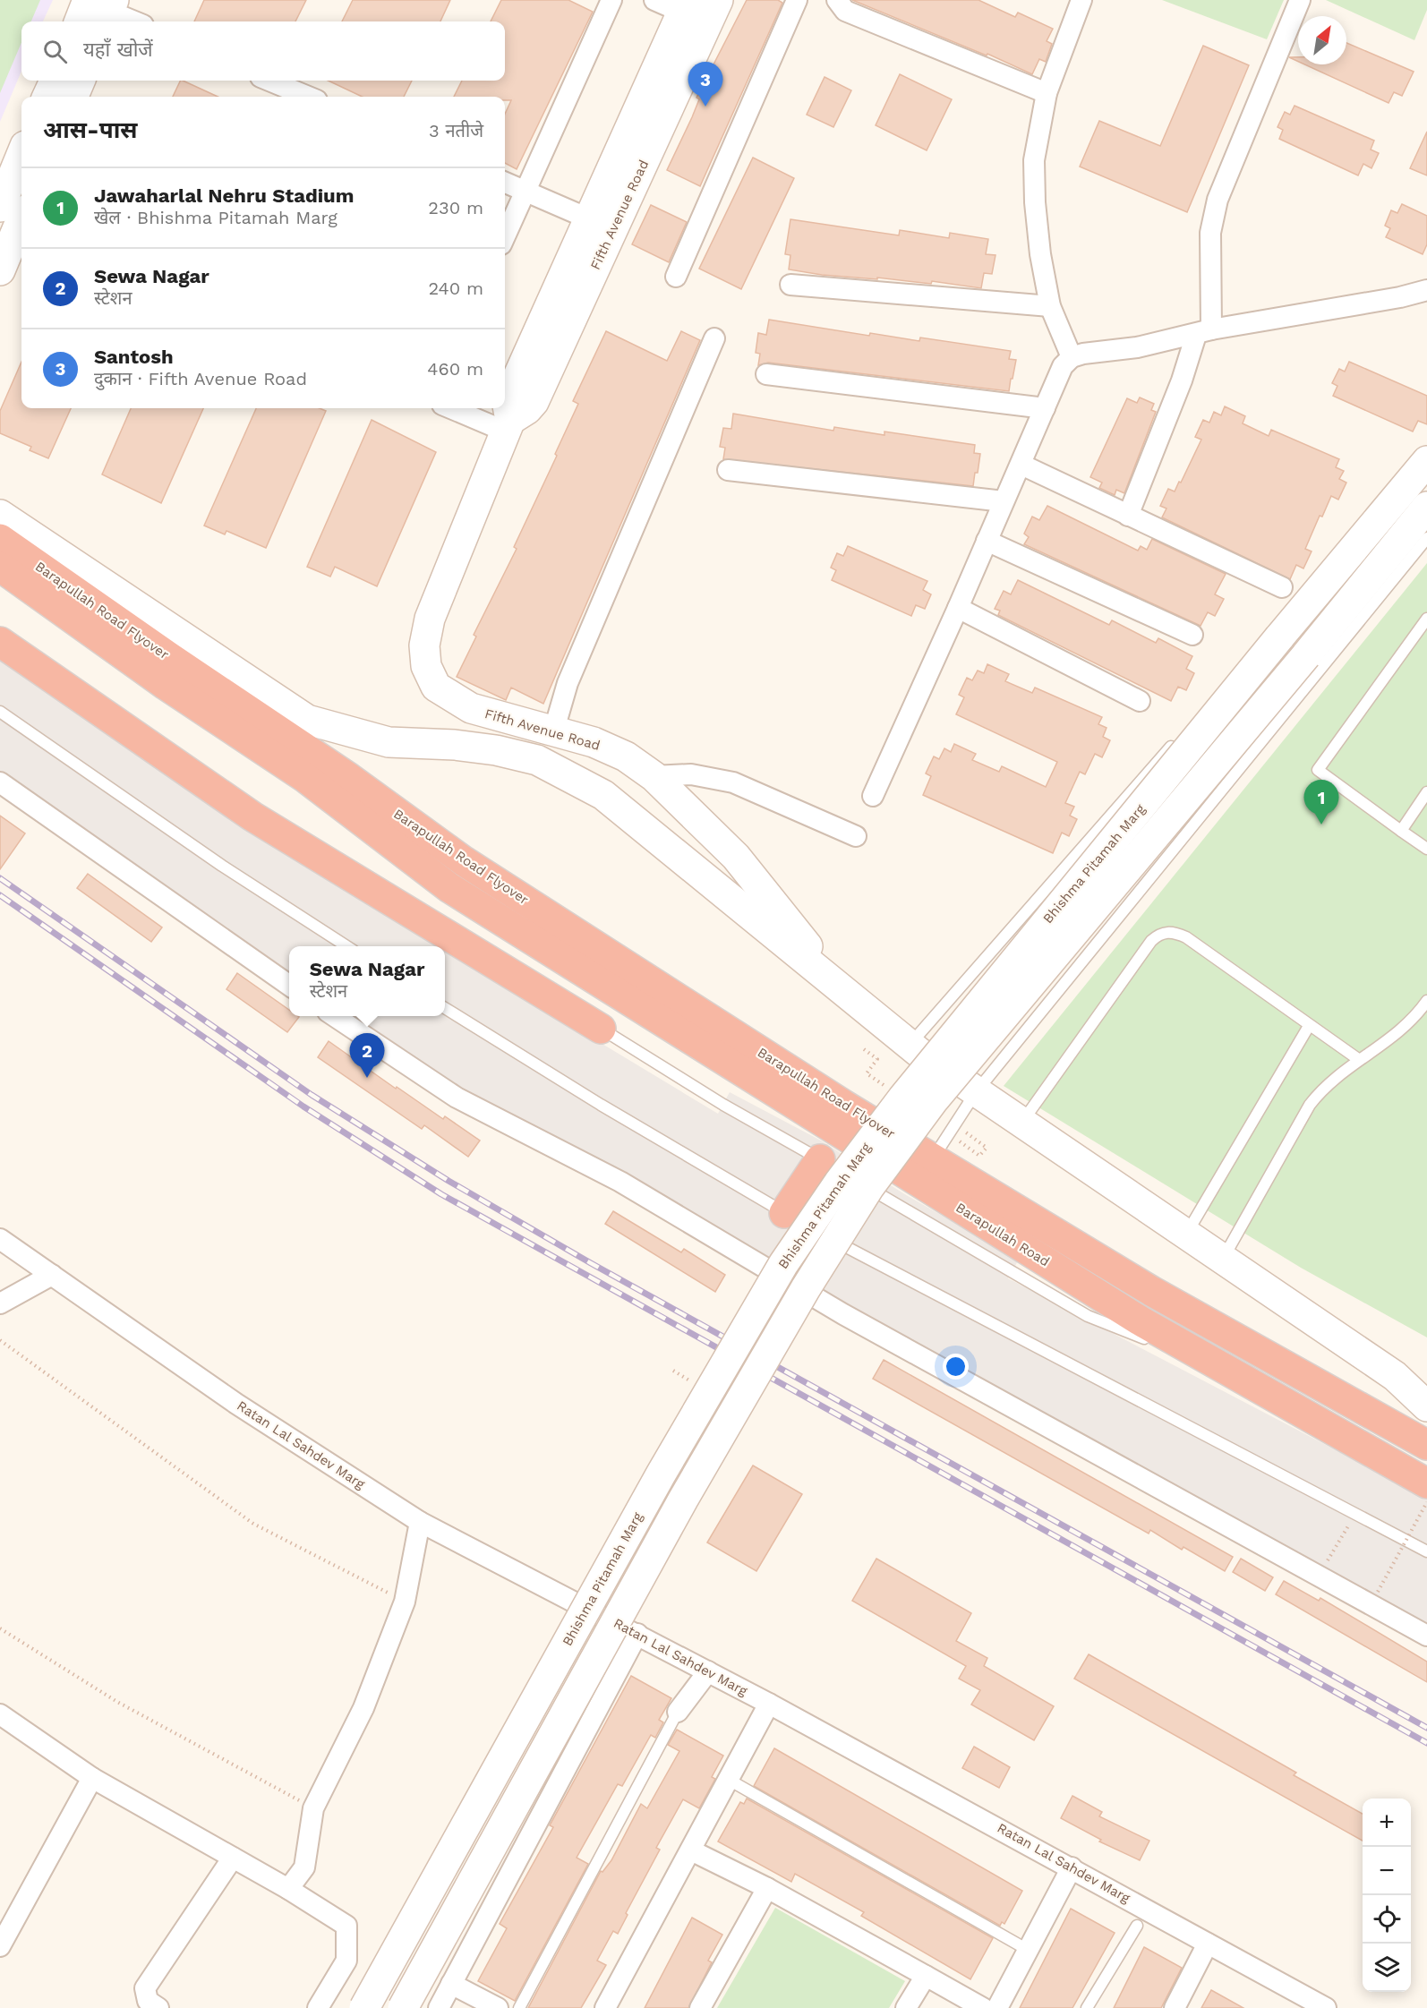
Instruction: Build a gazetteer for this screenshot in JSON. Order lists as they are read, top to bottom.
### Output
{
  "streets": {
    "highway": ["Barapullah Road Flyover", "Barapullah Road"],
    "main road": ["Fifth Avenue Road", "Bhishma Pitamah Marg"],
    "street": ["Ratan Lal Sahdev Marg"]
  },
  "crossings": [
    ["Barapullah Road Flyover", "Barapullah Road"]
  ],
  "north": "top right",
  "page": {
    "search": "यहाँ खोजें",
    "pins": ["3", "1", "2"],
    "heading": ["आस-पास", "3 नतीजे"],
    "list": [
      {
        "mark": "1",
        "name": "Jawaharlal Nehru Stadium",
        "note": "खेल · Bhishma Pitamah Marg",
        "value": "230 m"
      },
      {
        "mark": "2",
        "name": "Sewa Nagar",
        "note": "स्टेशन",
        "value": "240 m"
      },
      {
        "mark": "3",
        "name": "Santosh",
        "note": "दुकान · Fifth Avenue Road",
        "value": "460 m"
      }
    ],
    "popup": ["Sewa Nagar", "स्टेशन"],
    "map_buttons": ["+", "−"]
  }
}
